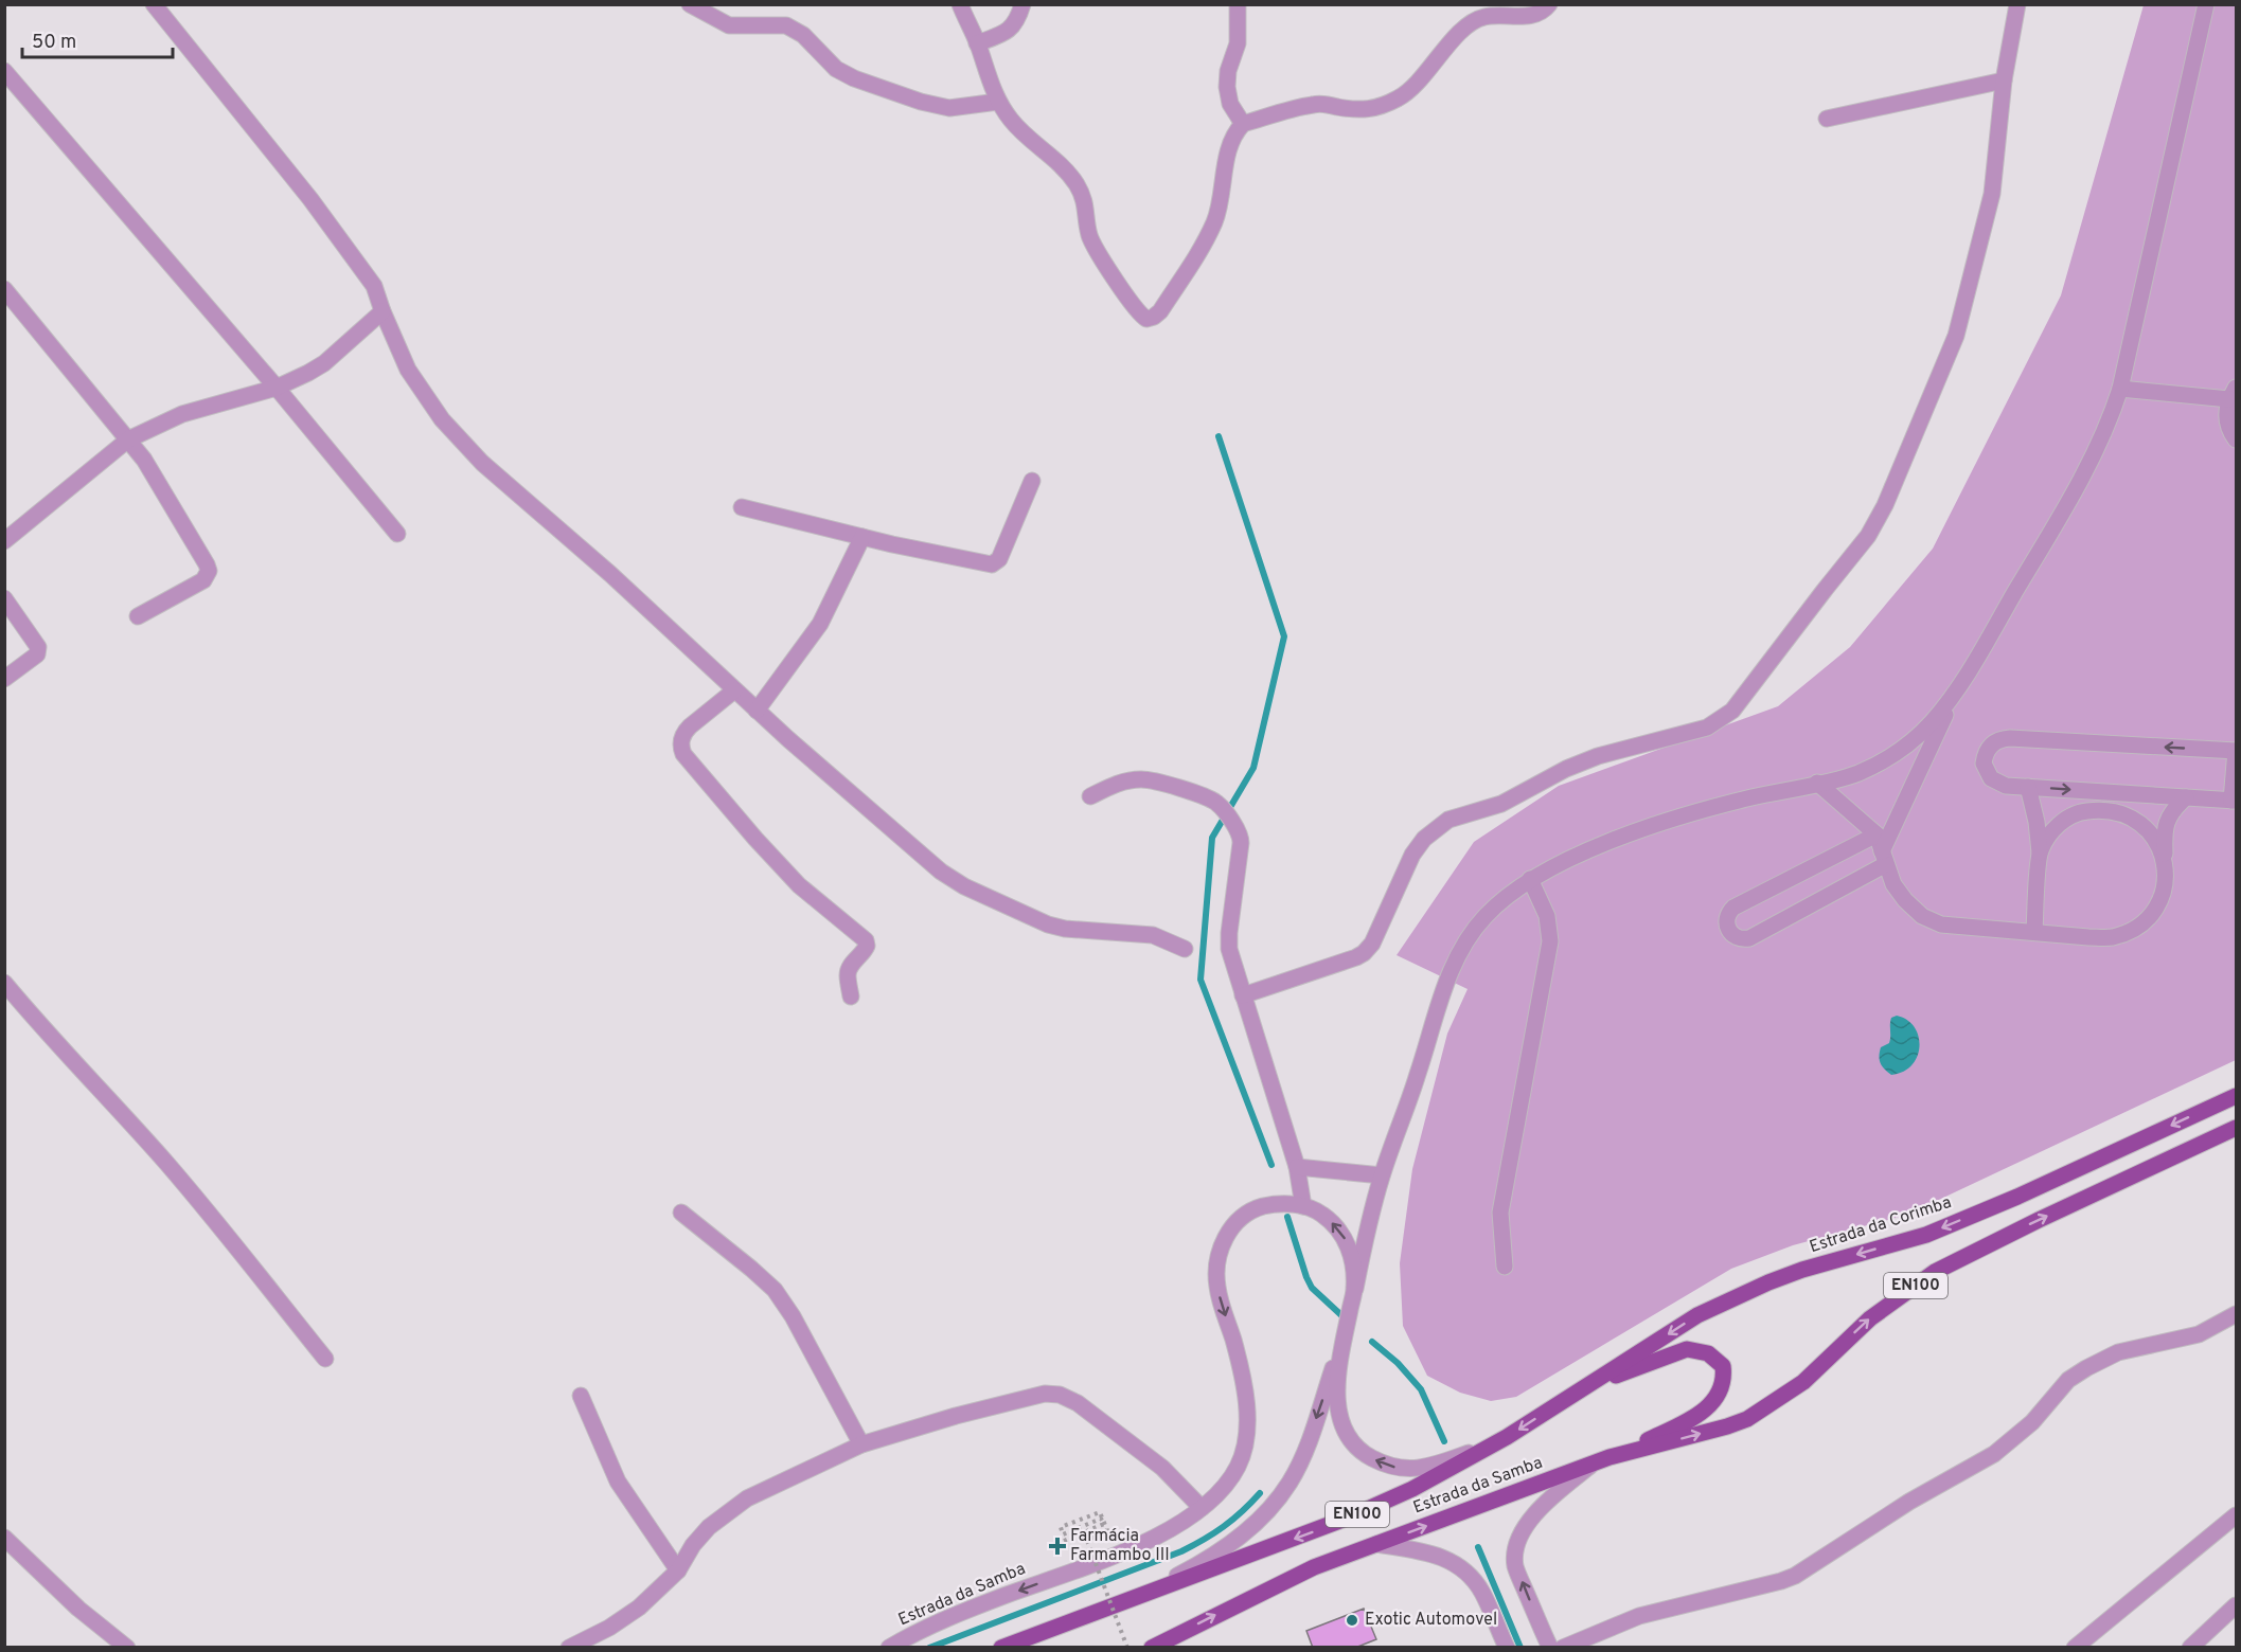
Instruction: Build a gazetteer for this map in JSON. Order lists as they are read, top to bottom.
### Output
{
  "streets": {
    "main road": ["Estrada da Corimba", "EN100", "Estrada da Samba"]
  },
  "crossings": [
    ["Estrada da Corimba", "Estrada da Samba"],
    ["EN100", "Estrada da Samba"]
  ],
  "places": {
    "health": ["Farmácia Farmambo III"],
    "other": ["Exotic Automovel"]
  },
  "scale_bar": "50 m"
}
